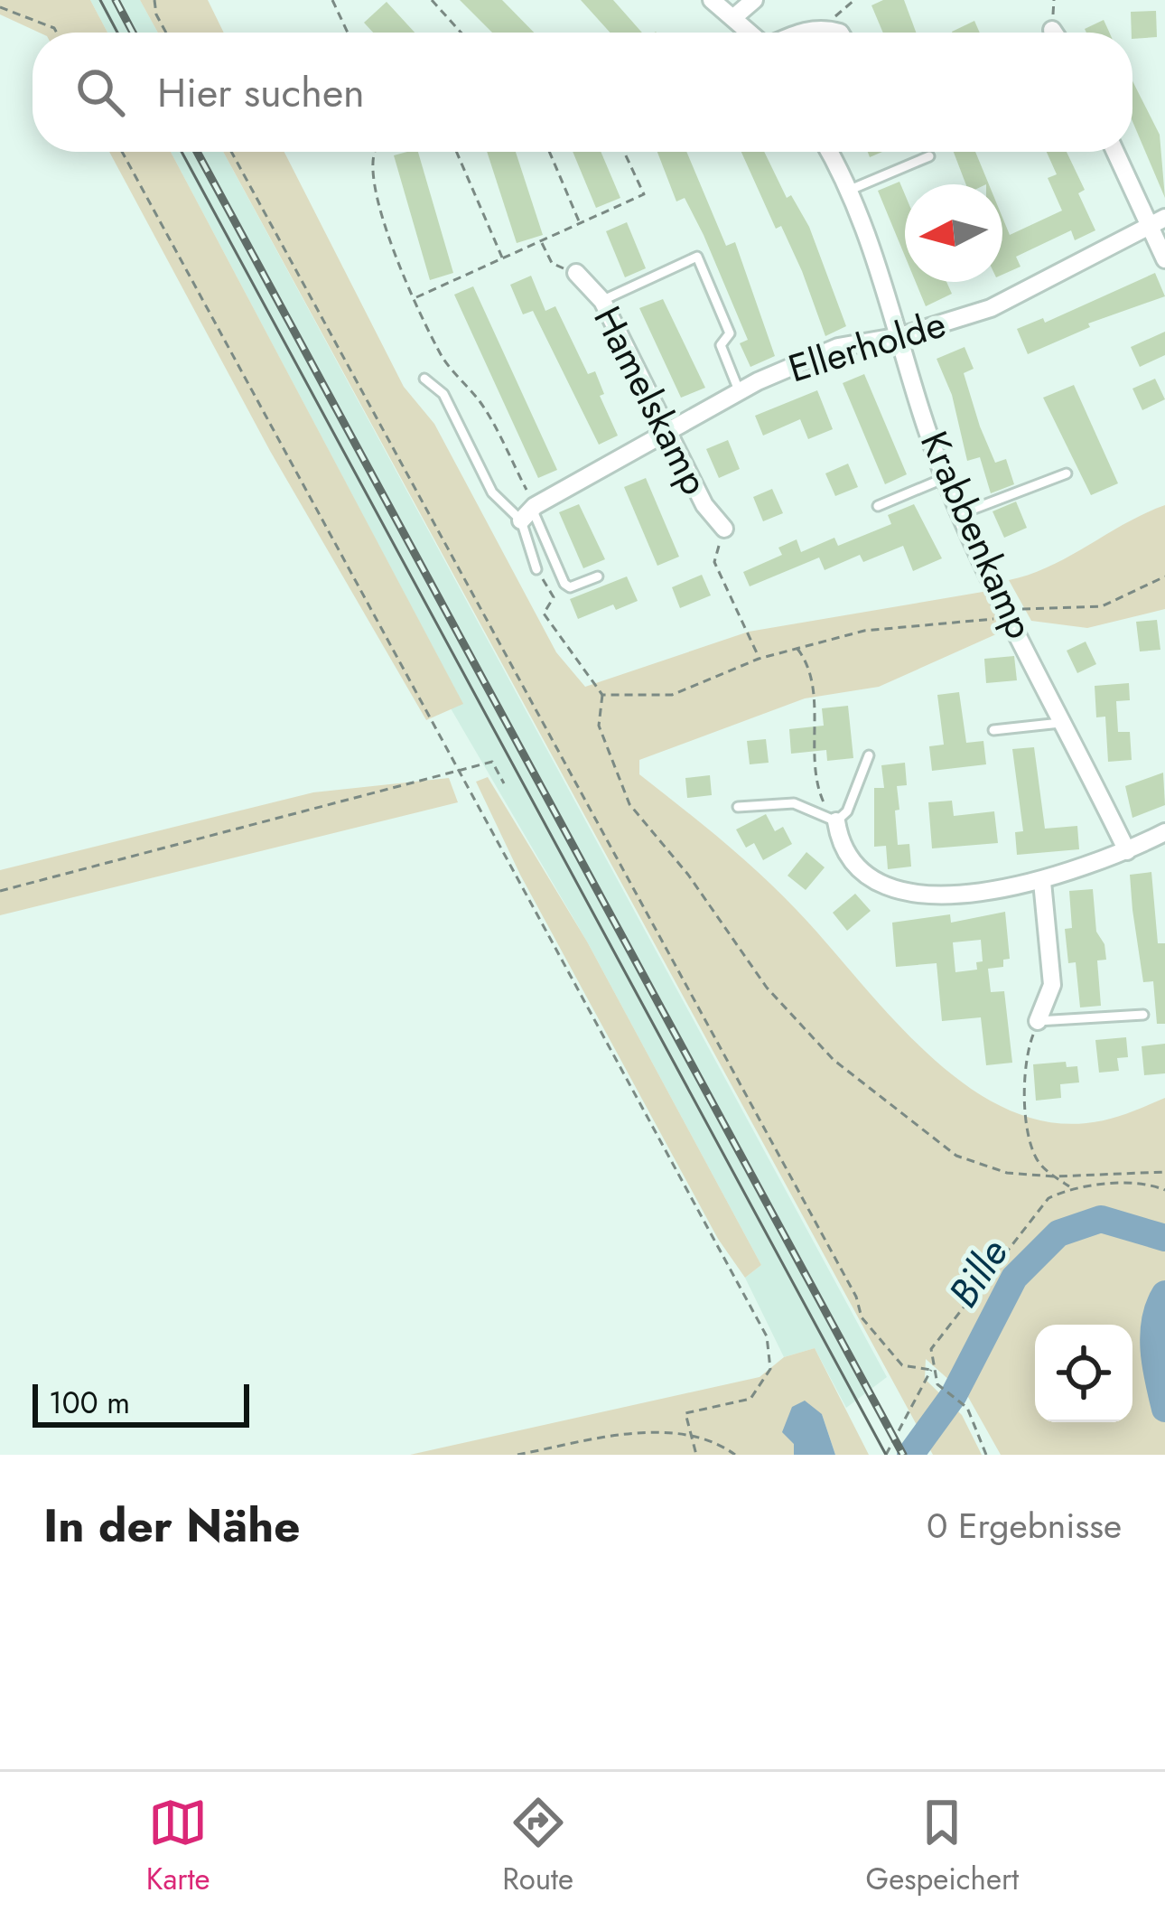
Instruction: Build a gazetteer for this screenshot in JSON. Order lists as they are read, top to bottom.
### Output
{
  "streets": {
    "street": ["Ellerholde", "Hamelskamp", "Krabbenkamp"]
  },
  "crossings": [
    ["Ellerholde", "Hamelskamp"],
    ["Ellerholde", "Krabbenkamp"]
  ],
  "water": ["Bille"],
  "scale_bar": "100 m",
  "north": "left",
  "page": {
    "search": "Hier suchen",
    "scale": "100 m",
    "heading": ["In der Nähe", "0 Ergebnisse"],
    "nav": ["Karte", "Route", "Gespeichert"]
  }
}
